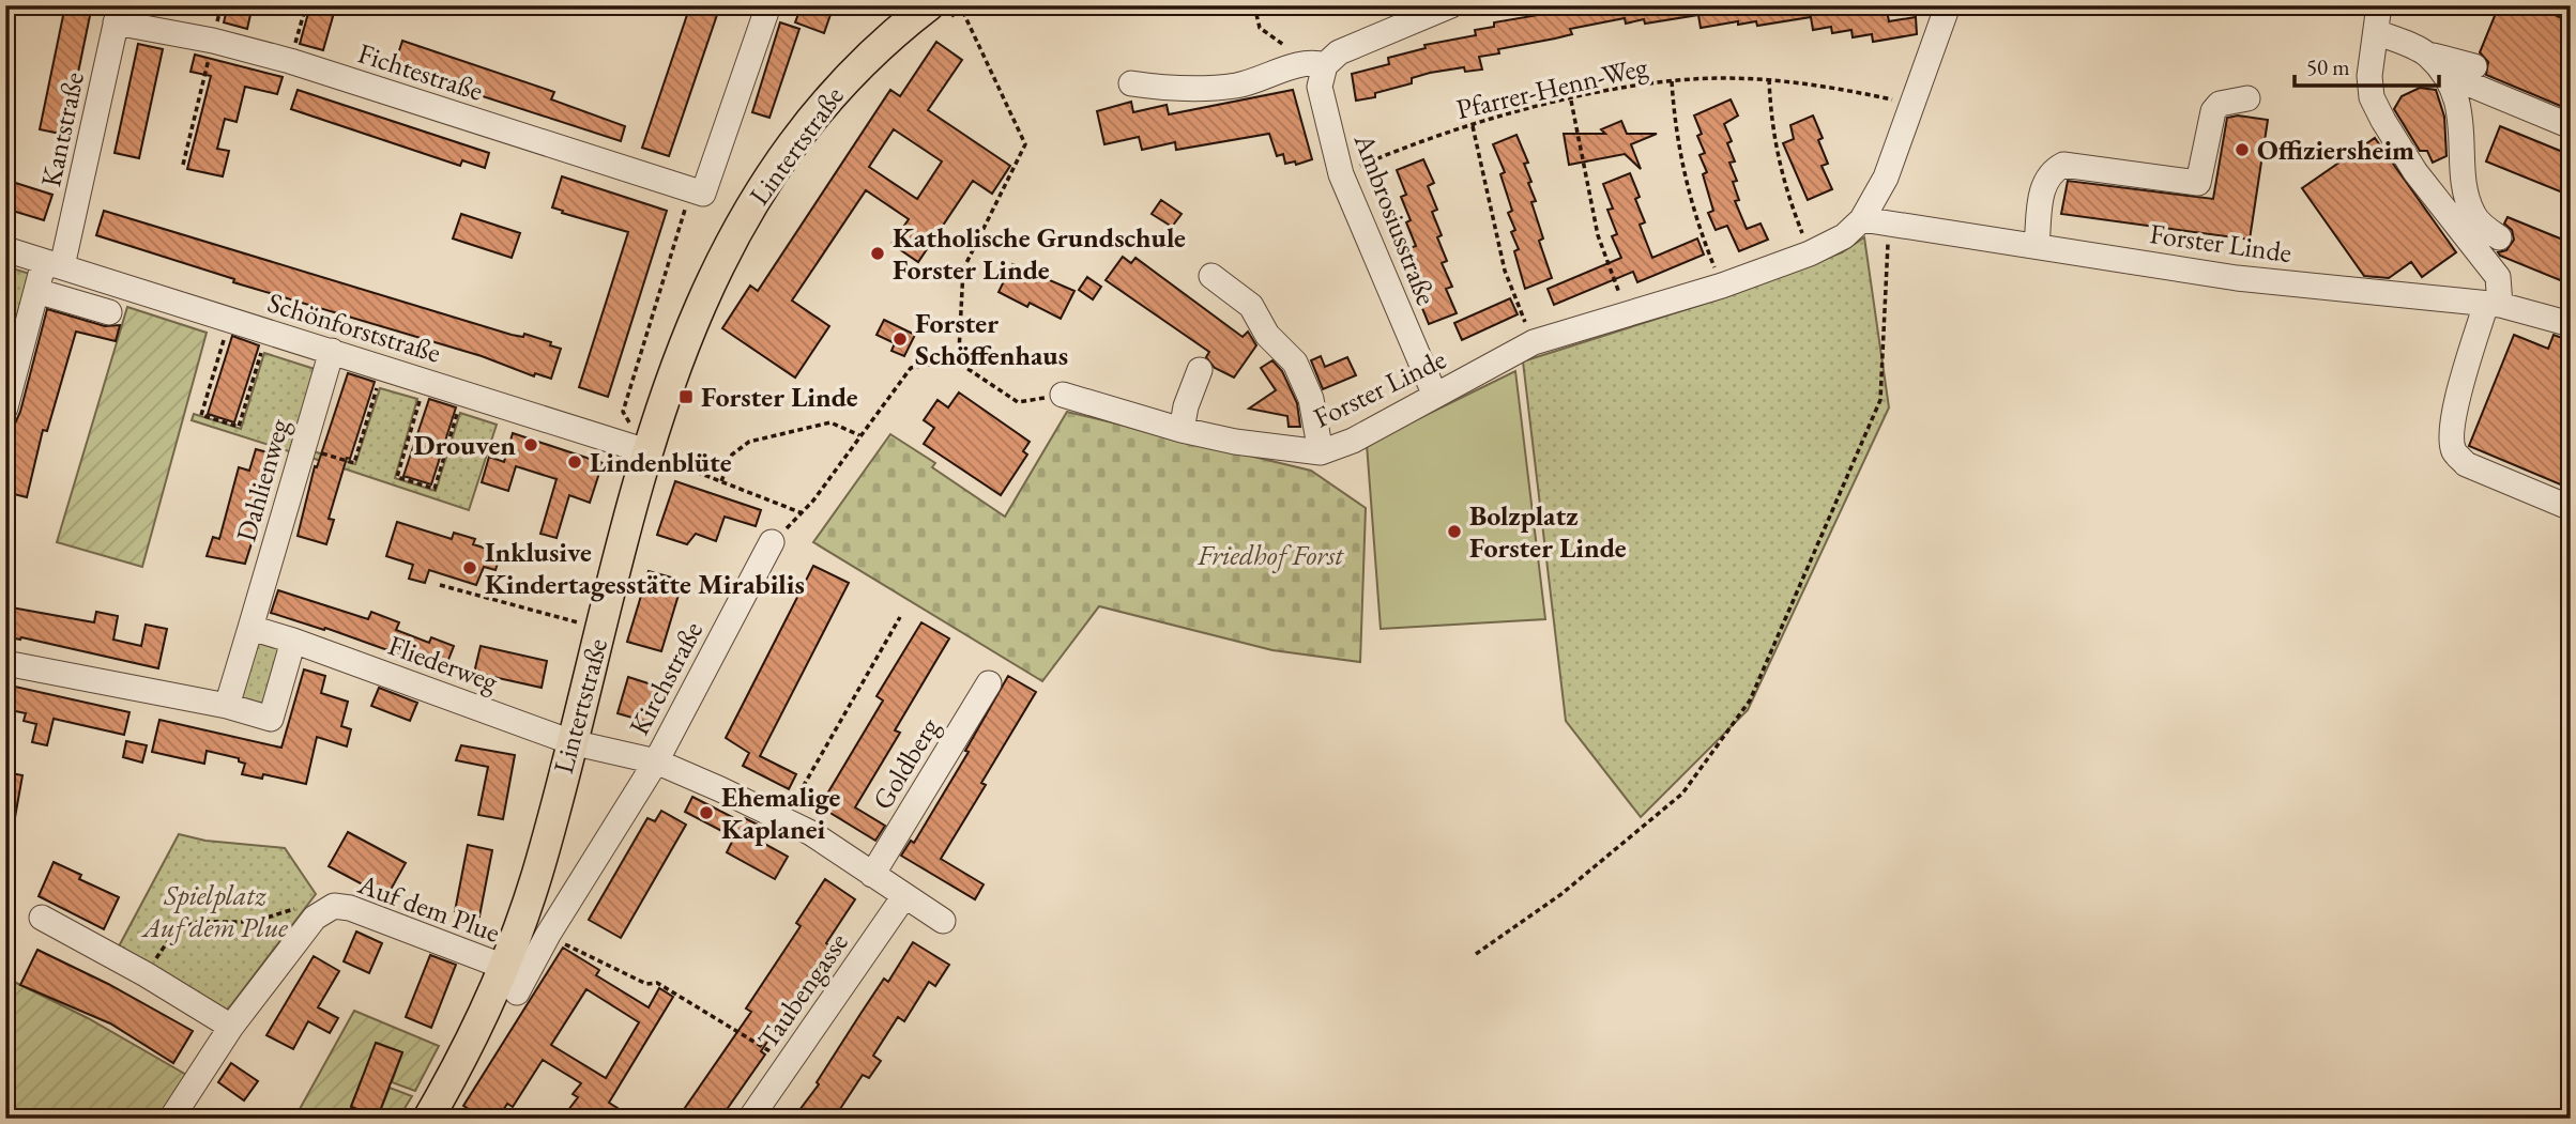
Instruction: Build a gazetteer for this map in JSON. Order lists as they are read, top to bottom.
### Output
{
  "streets": {
    "main road": ["Lintertstraße"],
    "street": [
      "Fichtestraße",
      "Kantstraße",
      "Ambrosiusstraße",
      "Forster Linde",
      "Schönforststraße",
      "Dahlienweg",
      "Fliederweg",
      "Kirchstraße",
      "Goldberg",
      "Auf dem Plue",
      "Taubengasse"
    ],
    "path": ["Pfarrer-Henn-Weg"]
  },
  "crossings": [
    ["Fichtestraße", "Kantstraße"],
    ["Pfarrer-Henn-Weg", "Ambrosiusstraße"],
    ["Pfarrer-Henn-Weg", "Forster Linde"],
    ["Kantstraße", "Schönforststraße"],
    ["Lintertstraße", "Schönforststraße"],
    ["Lintertstraße", "Fliederweg"],
    ["Lintertstraße", "Kirchstraße"],
    ["Lintertstraße", "Auf dem Plue"],
    ["Ambrosiusstraße", "Forster Linde"],
    ["Schönforststraße", "Dahlienweg"],
    ["Dahlienweg", "Fliederweg"],
    ["Kirchstraße", "Auf dem Plue"]
  ],
  "parks": ["Friedhof Forst", "Spielplatz Auf dem Plue"],
  "places": {
    "other": [
      "Offiziersheim",
      "Katholische Grundschule Forster Linde",
      "Forster Schöffenhaus",
      "Drouven",
      "Lindenblüte",
      "Bolzplatz Forster Linde",
      "Inklusive Kindertagesstätte Mirabilis",
      "Ehemalige Kaplanei"
    ],
    "transit": ["Forster Linde"]
  },
  "scale_bar": "50 m"
}
